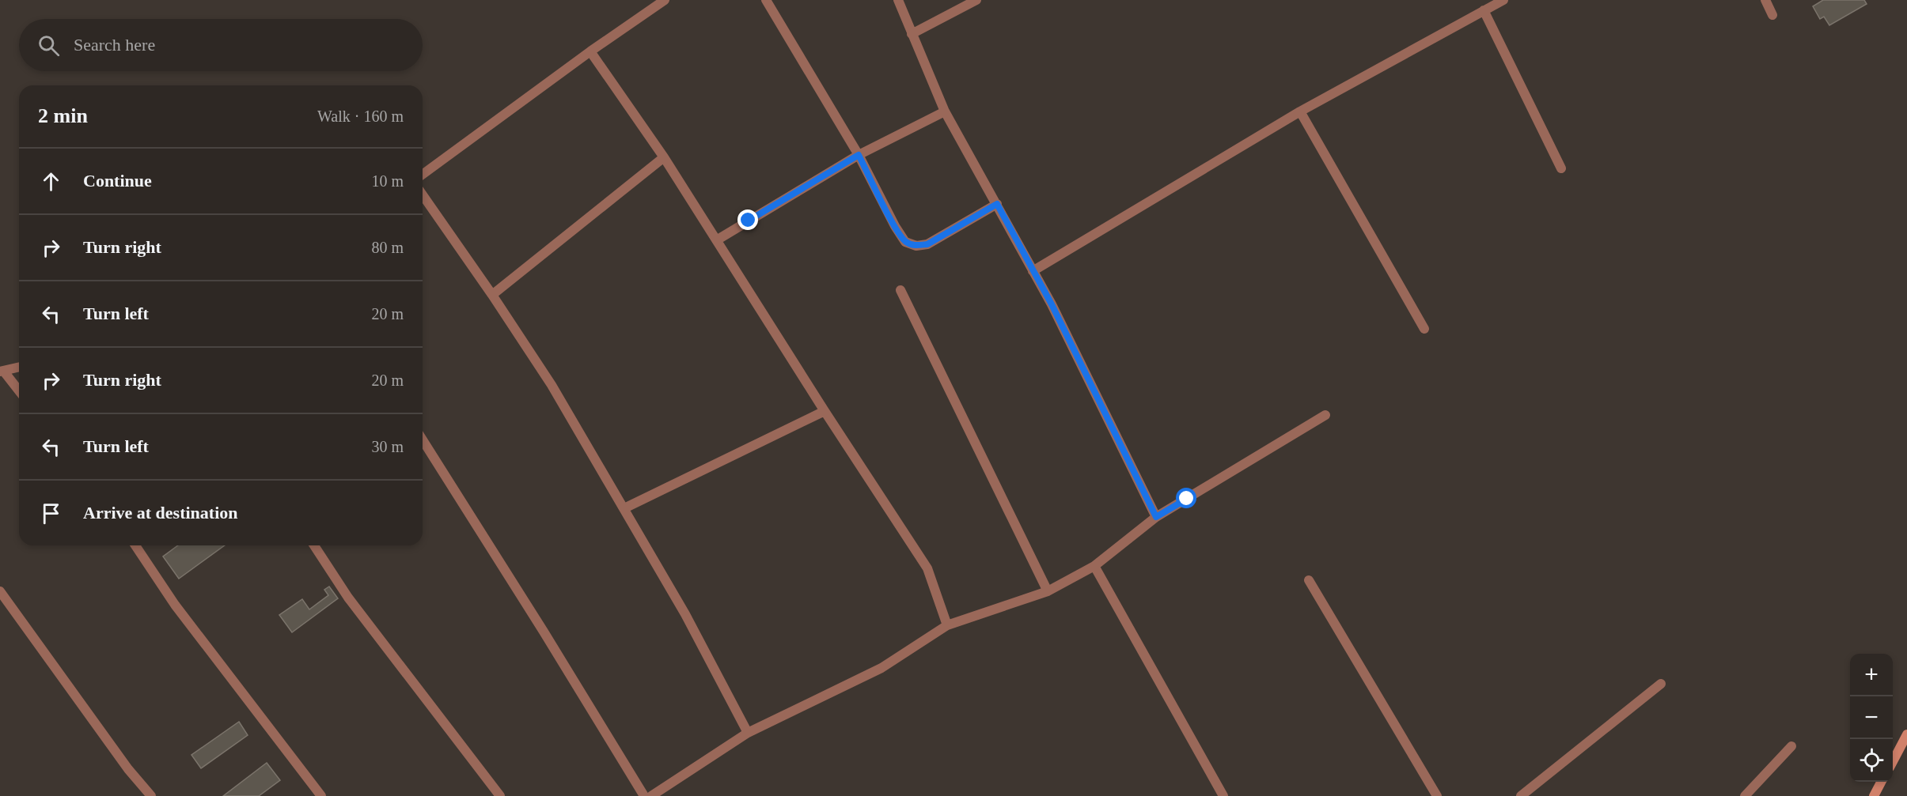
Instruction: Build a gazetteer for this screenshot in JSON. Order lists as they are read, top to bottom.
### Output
{
  "page": {
    "search": "Search here",
    "heading": ["2 min", "Walk · 160 m"],
    "list": [
      ["Continue", "10 m"],
      ["Turn right", "80 m"],
      ["Turn left", "20 m"],
      ["Turn right", "20 m"],
      ["Turn left", "30 m"],
      "Arrive at destination"
    ],
    "map_buttons": ["+", "−"]
  }
}
